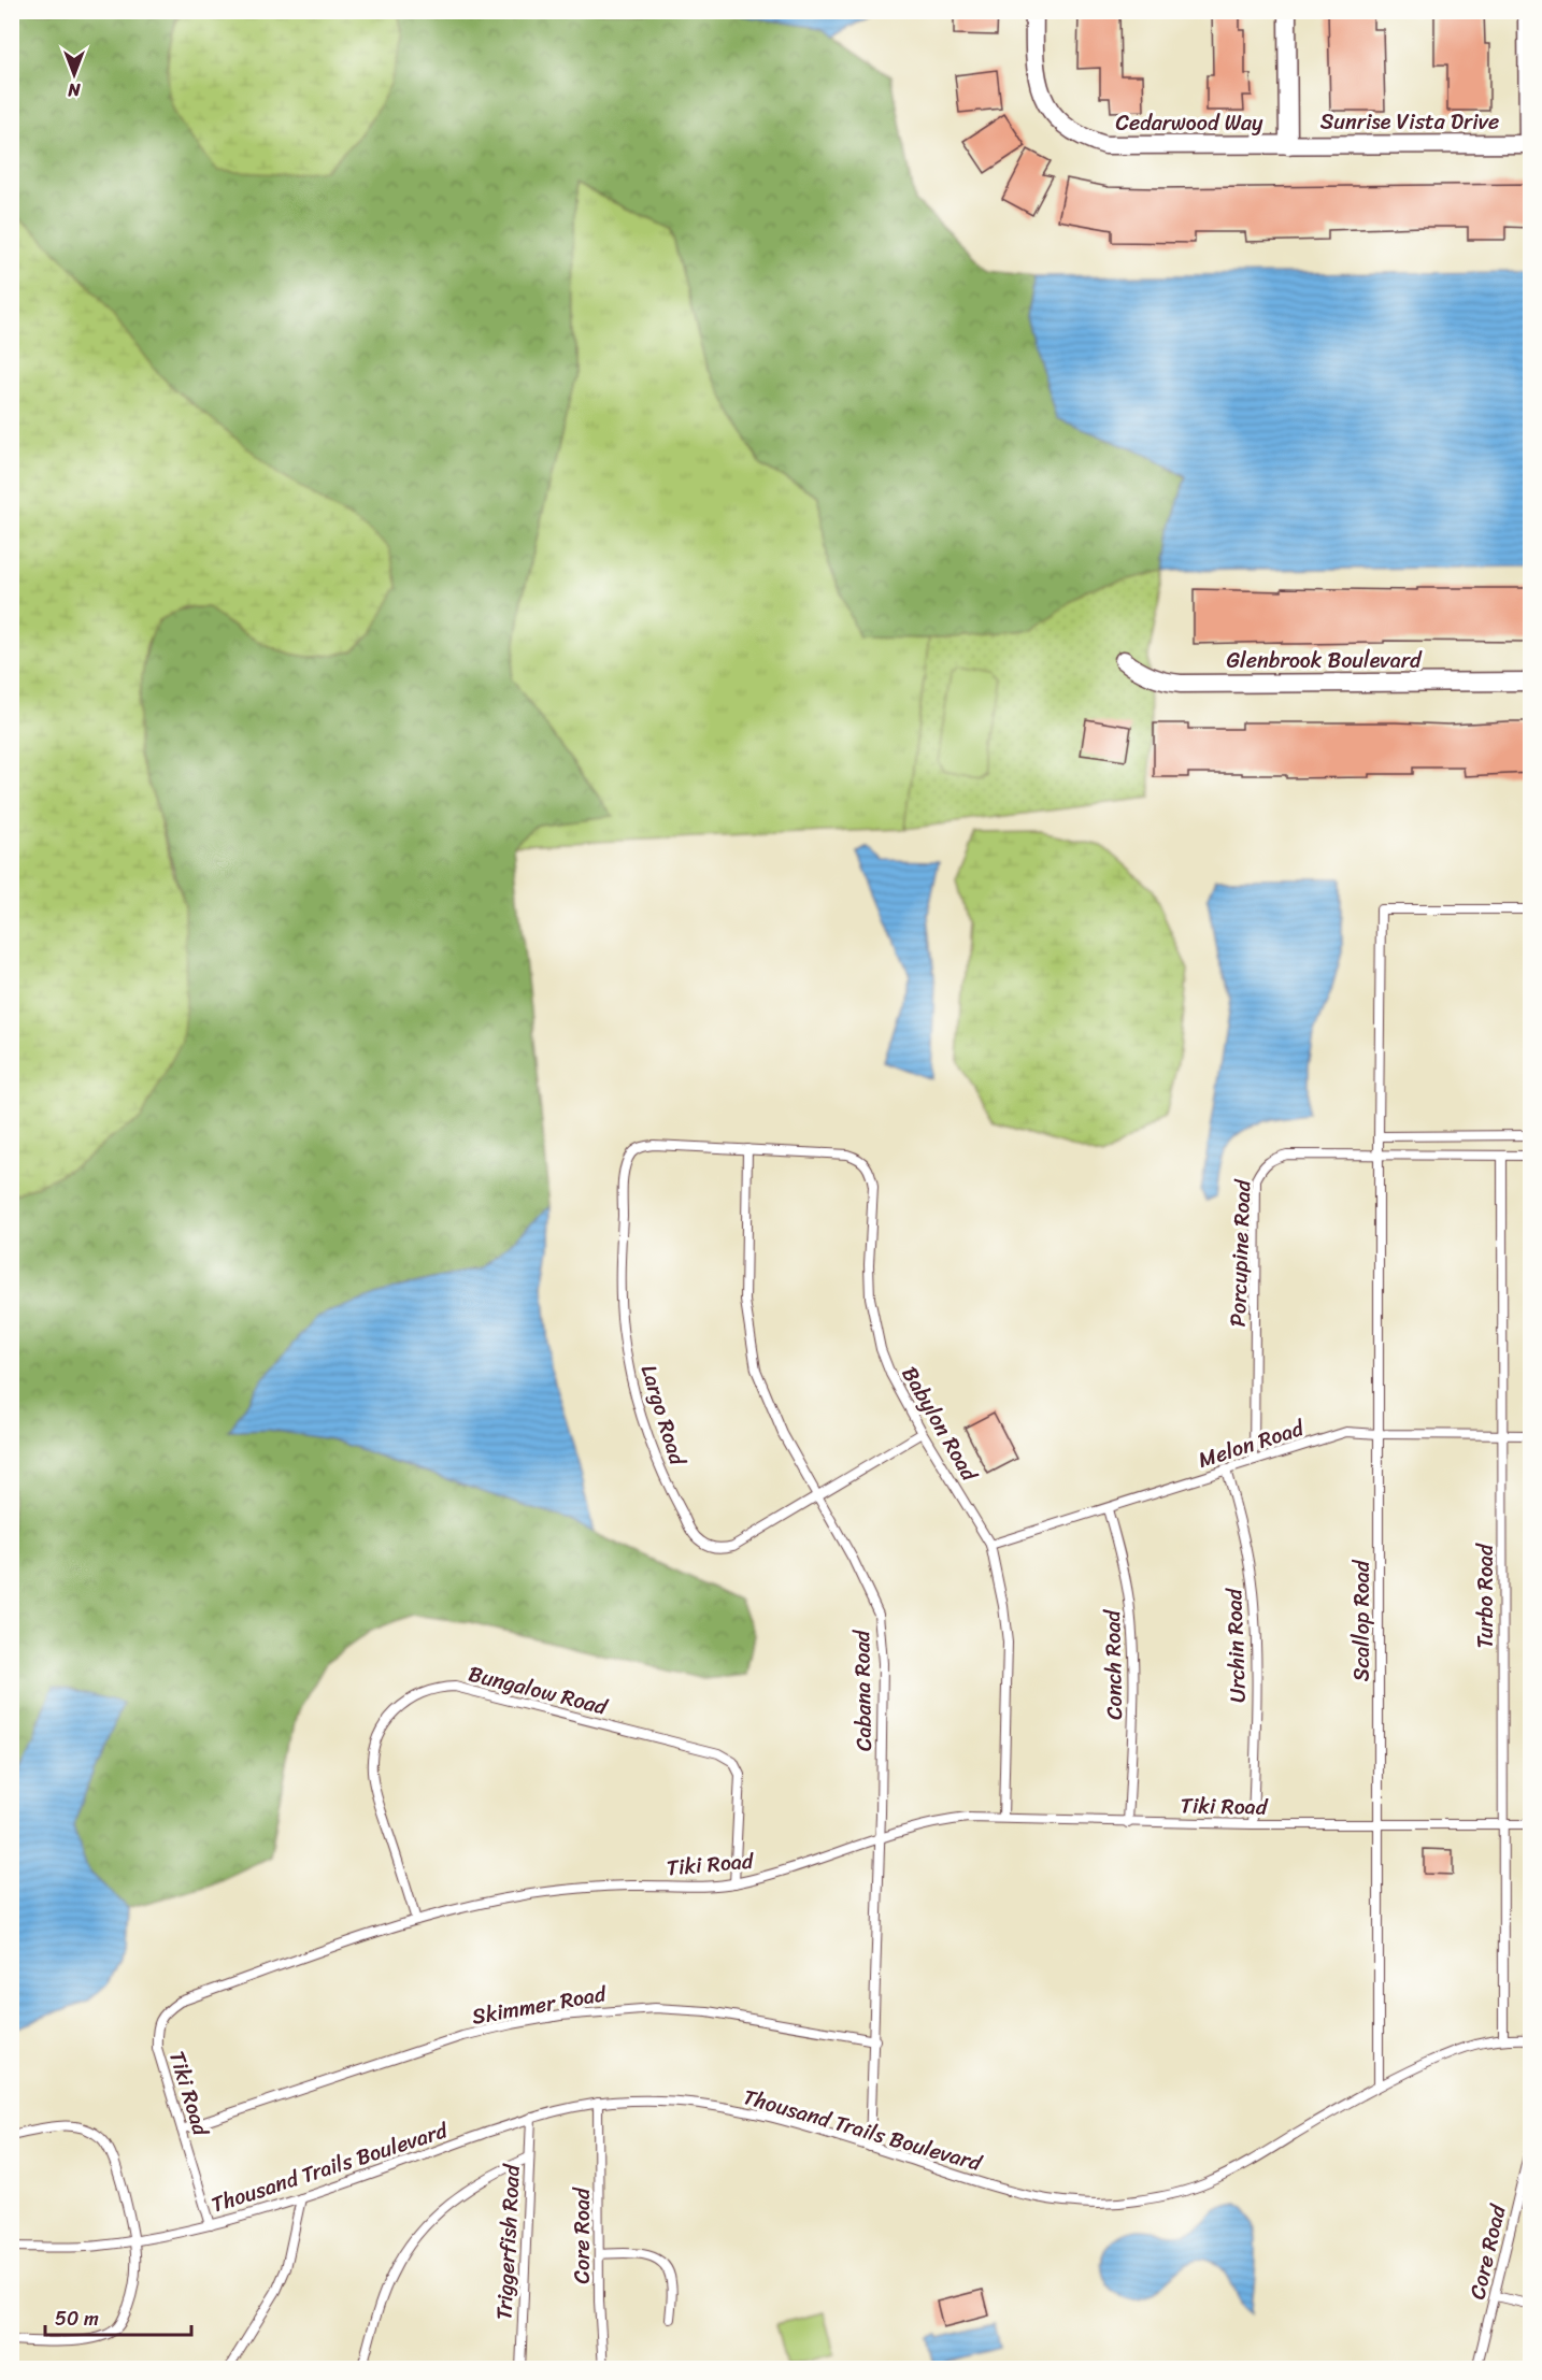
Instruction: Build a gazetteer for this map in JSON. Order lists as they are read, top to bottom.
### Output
{
  "streets": {
    "street": ["Sunrise Vista Drive", "Cedarwood Way", "Glenbrook Boulevard"],
    "lane": [
      "Porcupine Road",
      "Largo Road",
      "Babylon Road",
      "Melon Road",
      "Turbo Road",
      "Scallop Road",
      "Urchin Road",
      "Conch Road",
      "Bungalow Road",
      "Cabana Road",
      "Tiki Road",
      "Skimmer Road",
      "Thousand Trails Boulevard",
      "Core Road",
      "Triggerfish Road"
    ]
  },
  "crossings": [
    ["Sunrise Vista Drive", "Cedarwood Way"],
    ["Porcupine Road", "Melon Road"],
    ["Porcupine Road", "Turbo Road"],
    ["Porcupine Road", "Scallop Road"],
    ["Largo Road", "Babylon Road"],
    ["Largo Road", "Cabana Road"],
    ["Babylon Road", "Melon Road"],
    ["Babylon Road", "Cabana Road"],
    ["Babylon Road", "Tiki Road"],
    ["Melon Road", "Turbo Road"],
    ["Melon Road", "Scallop Road"],
    ["Melon Road", "Urchin Road"],
    ["Melon Road", "Conch Road"],
    ["Turbo Road", "Tiki Road"],
    ["Turbo Road", "Thousand Trails Boulevard"],
    ["Scallop Road", "Tiki Road"],
    ["Scallop Road", "Thousand Trails Boulevard"],
    ["Urchin Road", "Tiki Road"],
    ["Conch Road", "Tiki Road"],
    ["Bungalow Road", "Tiki Road"],
    ["Cabana Road", "Tiki Road"],
    ["Cabana Road", "Skimmer Road"],
    ["Cabana Road", "Thousand Trails Boulevard"],
    ["Tiki Road", "Skimmer Road"],
    ["Tiki Road", "Thousand Trails Boulevard"],
    ["Thousand Trails Boulevard", "Core Road"],
    ["Thousand Trails Boulevard", "Triggerfish Road"]
  ],
  "scale_bar": "50 m",
  "north": "bottom"
}
